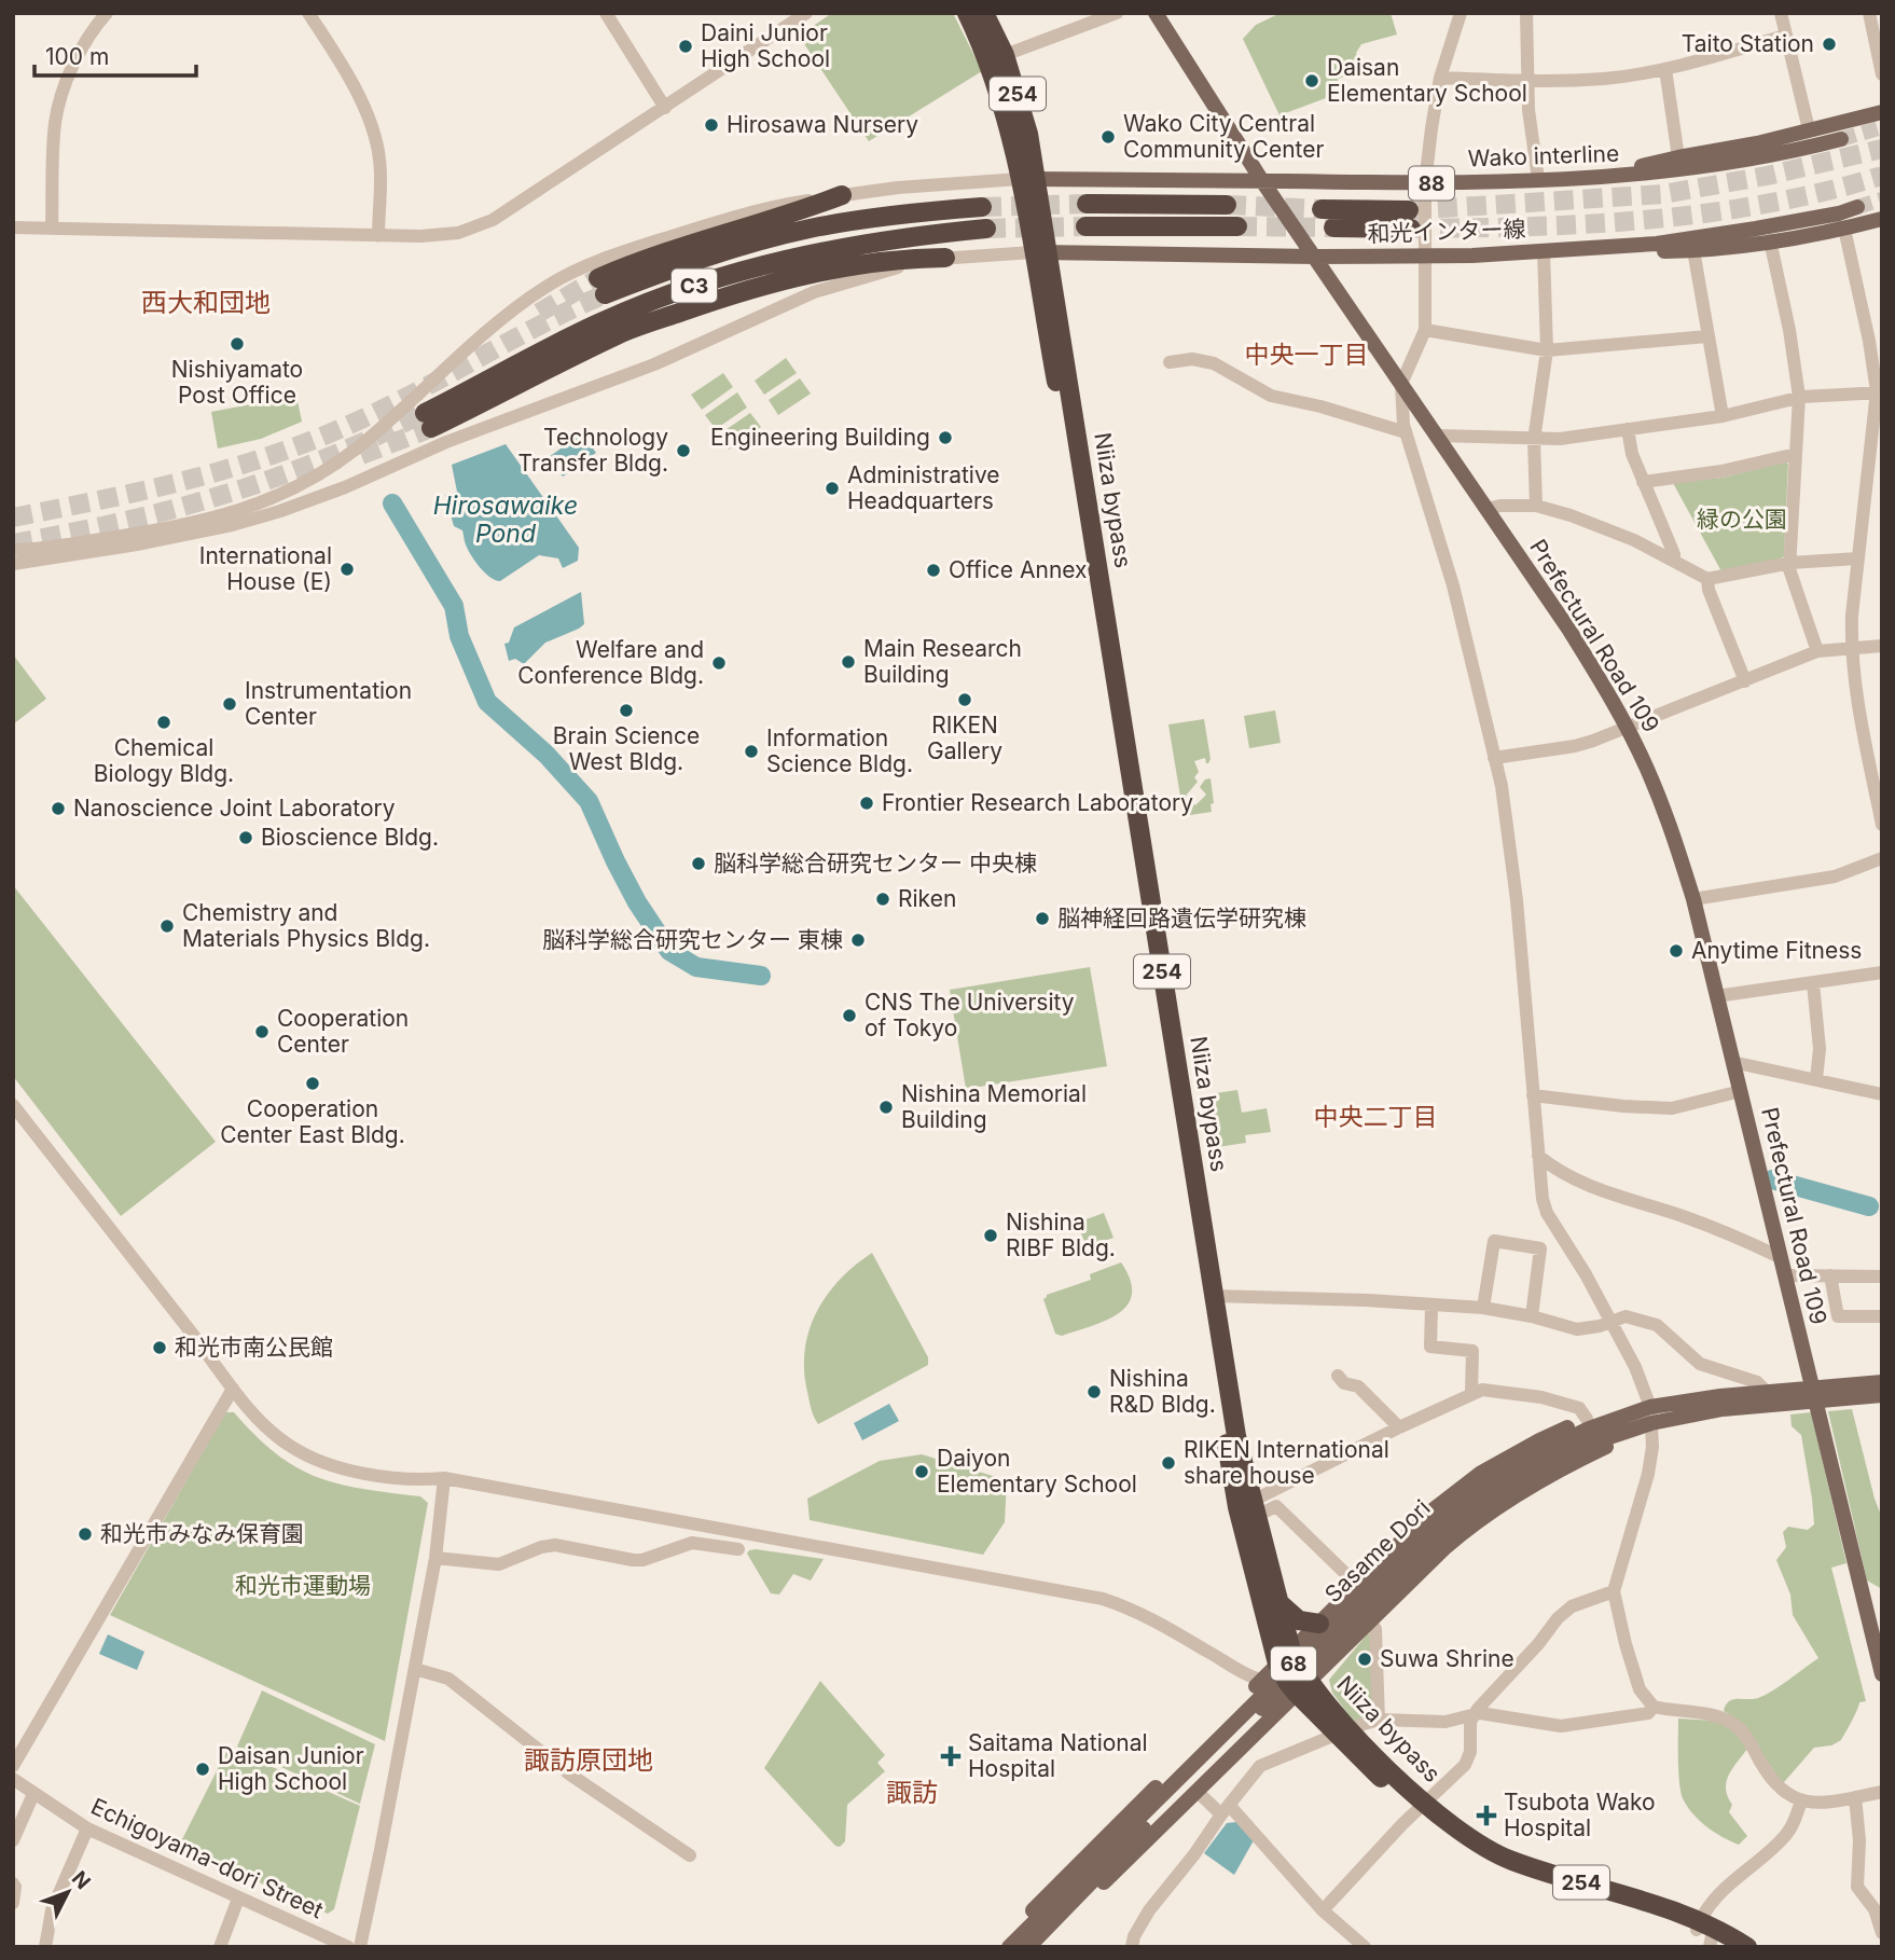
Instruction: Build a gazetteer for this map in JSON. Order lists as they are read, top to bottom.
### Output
{
  "streets": {
    "highway": ["254", "C3", "Niiza bypass"],
    "main road": [
      "Wako interline",
      "88",
      "和光インター線",
      "Prefectural Road 109",
      "Sasame Dori",
      "68"
    ],
    "street": ["Echigoyama-dori Street"]
  },
  "crossings": [
    ["Wako interline", "88"],
    ["Wako interline", "Niiza bypass"],
    ["Wako interline", "Prefectural Road 109"],
    ["和光インター線", "Niiza bypass"],
    ["和光インター線", "Prefectural Road 109"]
  ],
  "districts": [
    "西大和団地",
    "中央一丁目",
    "中央二丁目",
    "諏訪原団地",
    "諏訪"
  ],
  "water": ["Hirosawaike Pond"],
  "parks": ["緑の公園", "和光市運動場"],
  "places": {
    "other": [
      "Taito Station",
      "Daini Junior High School",
      "Daisan Elementary School",
      "Hirosawa Nursery",
      "Wako City Central Community Center",
      "Nishiyamato Post Office",
      "Engineering Building",
      "Technology Transfer Bldg.",
      "Administrative Headquarters",
      "International House (E)",
      "Office Annex",
      "Main Research Building",
      "Welfare and Conference Bldg.",
      "RIKEN Gallery",
      "Instrumentation Center",
      "Brain Science West Bldg.",
      "Chemical Biology Bldg.",
      "Information Science Bldg.",
      "Frontier Research Laboratory",
      "Nanoscience Joint Laboratory",
      "Bioscience Bldg.",
      "脳科学総合研究センター 中央棟",
      "Riken",
      "脳神経回路遺伝学研究棟",
      "Chemistry and Materials Physics Bldg.",
      "脳科学総合研究センター 東棟",
      "Anytime Fitness",
      "CNS The University of Tokyo",
      "Cooperation Center",
      "Cooperation Center East Bldg.",
      "Nishina Memorial Building",
      "Nishina RIBF Bldg.",
      "和光市南公民館",
      "Nishina R&D Bldg.",
      "RIKEN International share house",
      "Daiyon Elementary School",
      "和光市みなみ保育園",
      "Suwa Shrine",
      "Daisan Junior High School"
    ],
    "health": ["Saitama National Hospital", "Tsubota Wako Hospital"]
  },
  "scale_bar": "100 m",
  "north": "top right"
}
